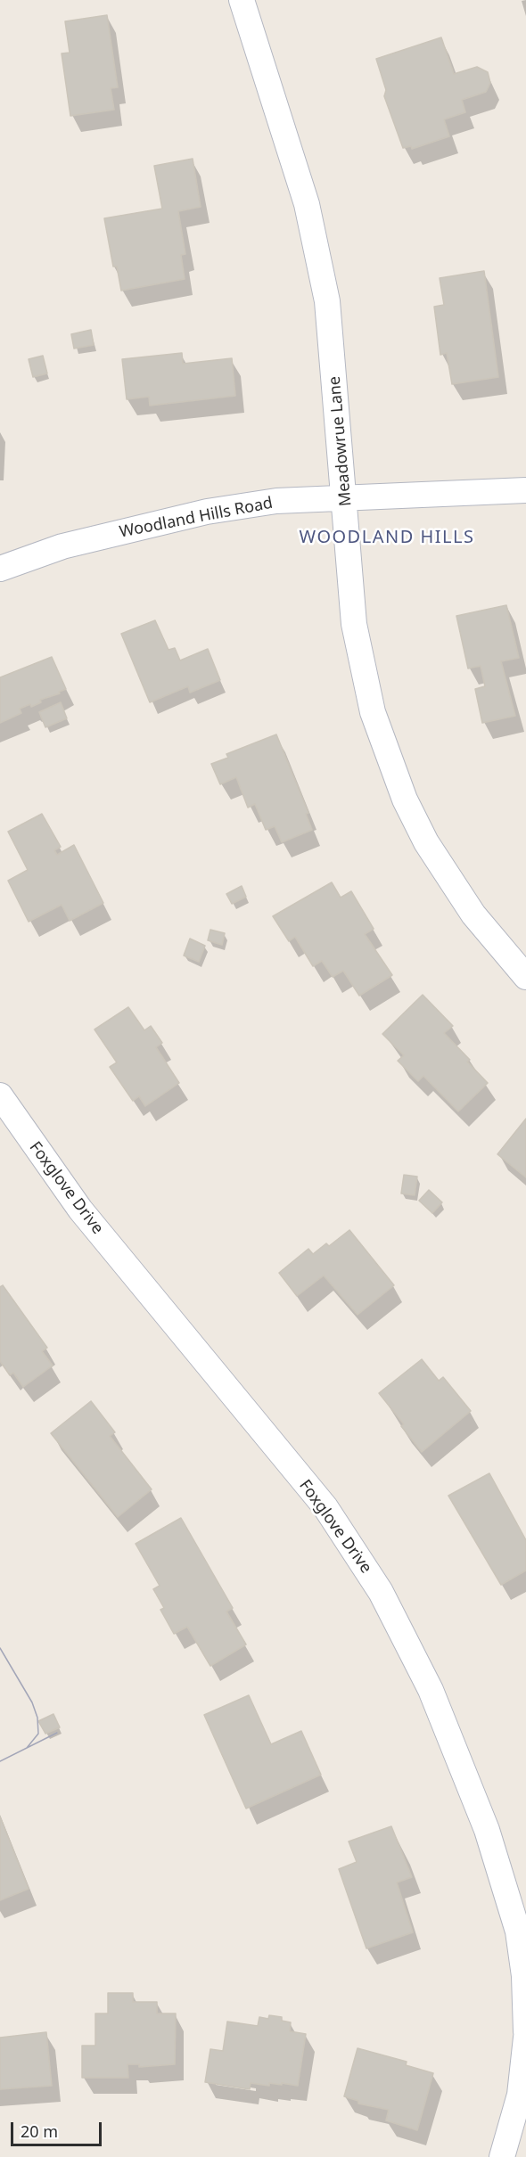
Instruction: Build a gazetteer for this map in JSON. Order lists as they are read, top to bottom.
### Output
{
  "streets": {
    "street": ["Meadowrue Lane", "Woodland Hills Road", "Foxglove Drive"]
  },
  "crossings": [
    ["Meadowrue Lane", "Woodland Hills Road"]
  ],
  "districts": ["WOODLAND HILLS"],
  "scale_bar": "20 m"
}
